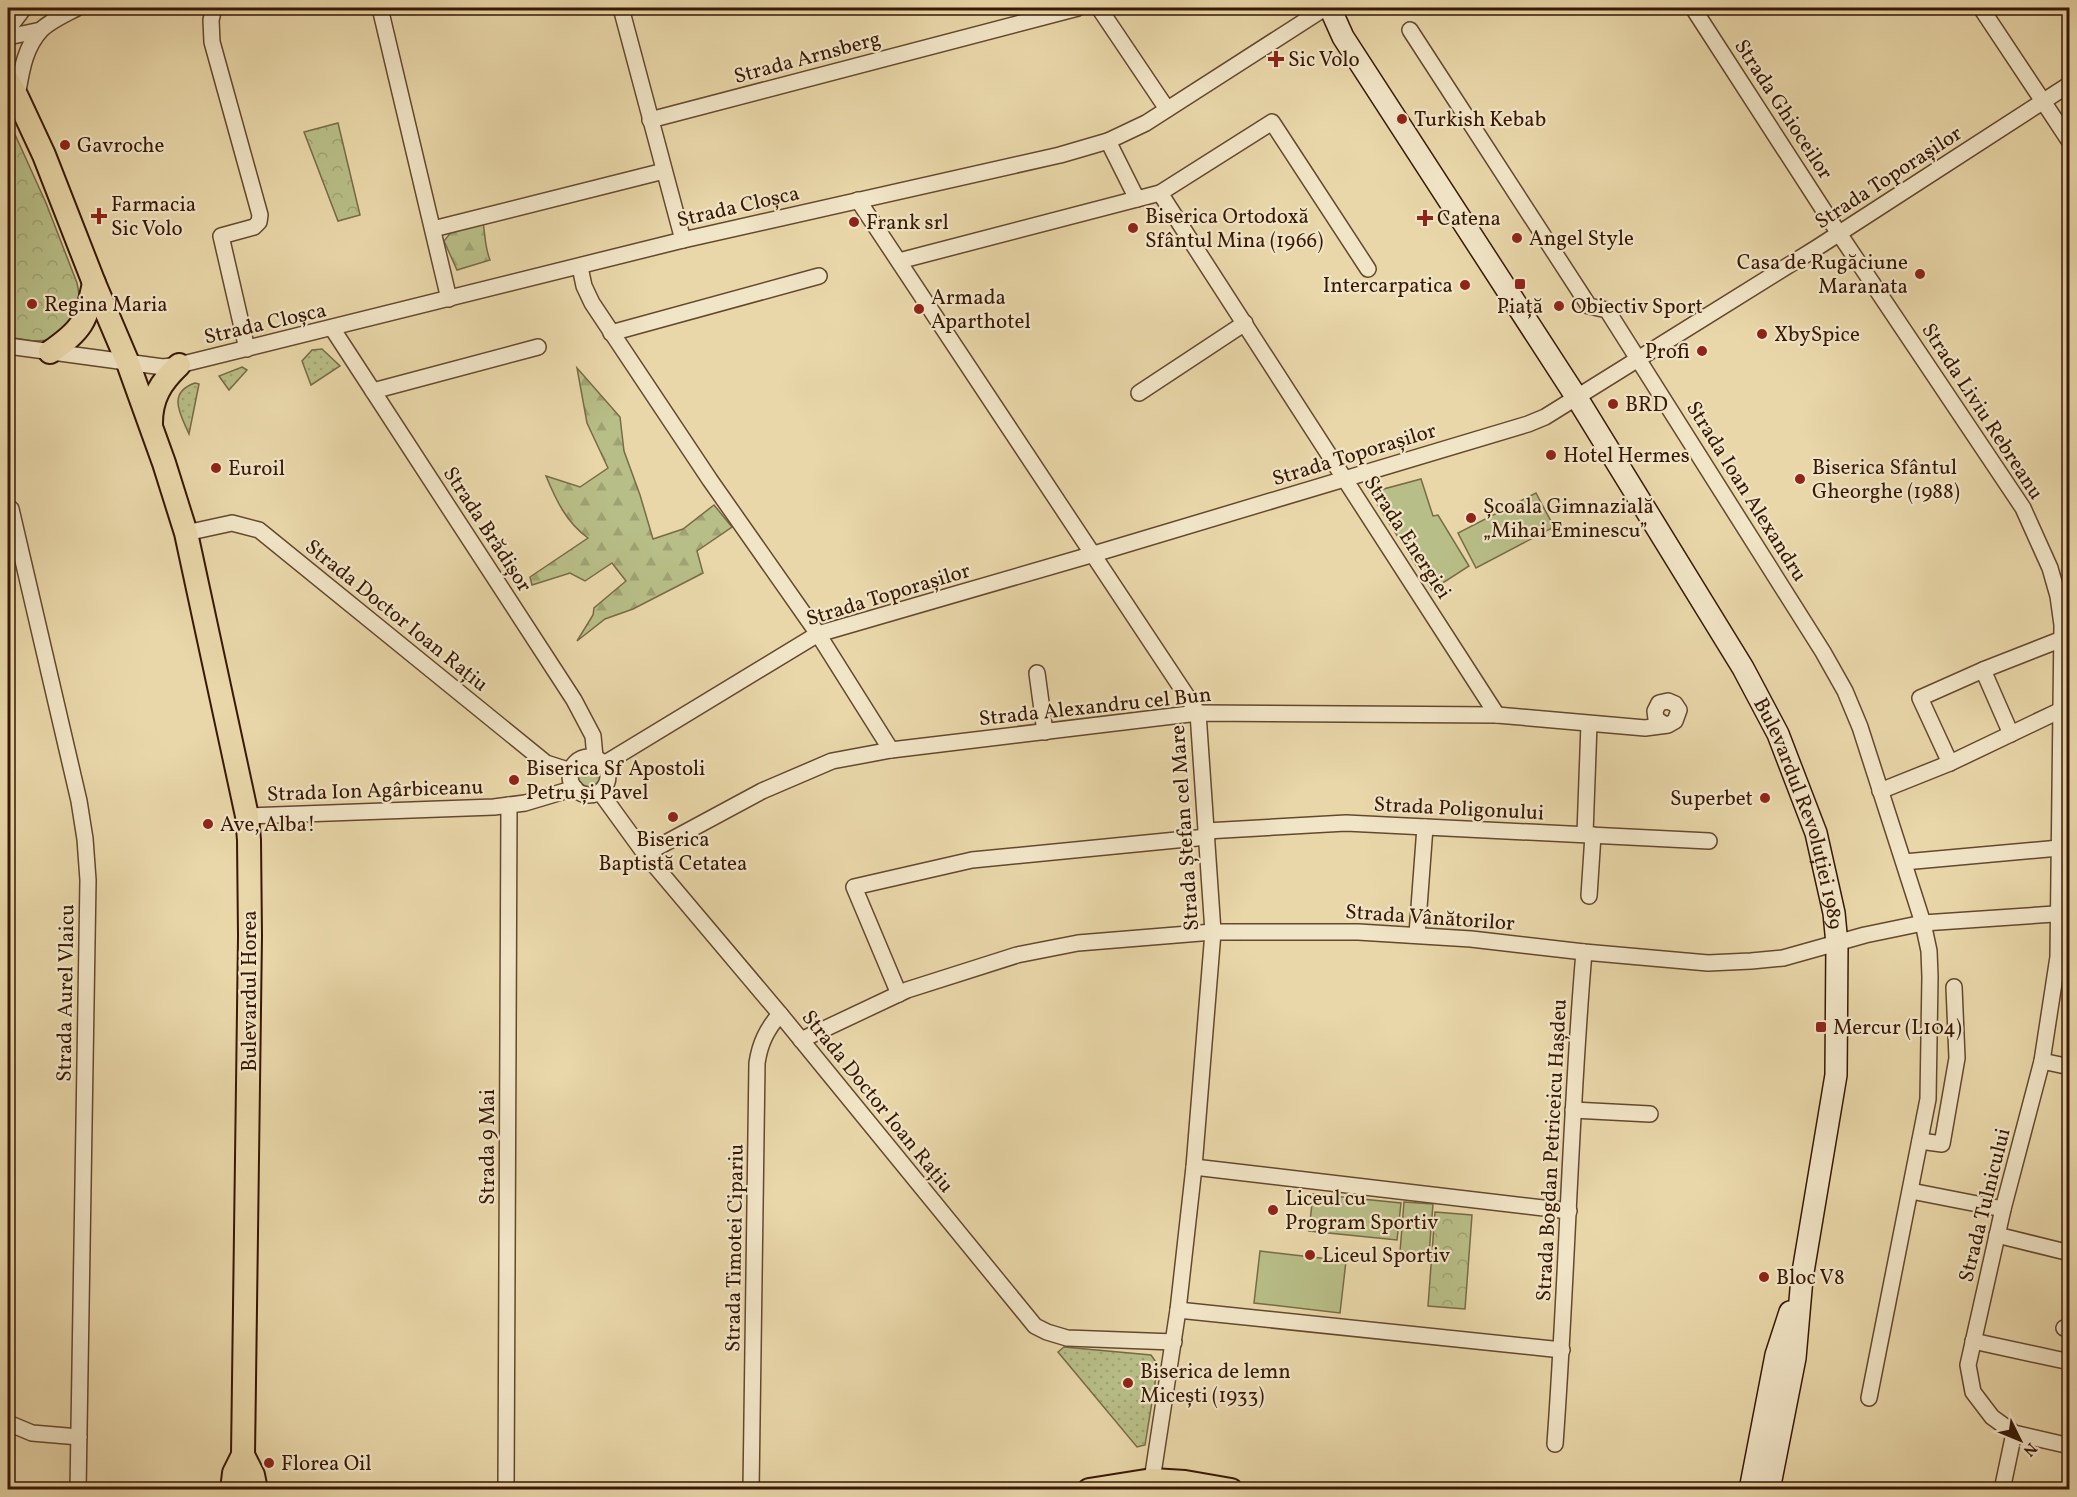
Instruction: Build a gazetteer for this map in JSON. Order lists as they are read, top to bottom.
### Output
{
  "streets": {
    "main road": ["Bulevardul Revoluției 1989", "Bulevardul Horea"],
    "street": [
      "Strada Arnsberg",
      "Strada Ghioceilor",
      "Strada Toporașilor",
      "Strada Cloșca",
      "Strada Liviu Rebreanu",
      "Strada Ioan Alexandru",
      "Strada Brădișor",
      "Strada Energiei",
      "Strada Doctor Ioan Rațiu",
      "Strada Alexandru cel Bun",
      "Strada Ion Agârbiceanu",
      "Strada Poligonului",
      "Strada Ștefan cel Mare",
      "Strada Vânătorilor",
      "Strada Aurel Vlaicu",
      "Strada 9 Mai",
      "Strada Bogdan Petriceicu Hașdeu",
      "Strada Tulnicului",
      "Strada Timotei Cipariu"
    ]
  },
  "crossings": [
    ["Strada Ghioceilor", "Strada Toporașilor"],
    ["Strada Ghioceilor", "Strada Liviu Rebreanu"],
    ["Strada Toporașilor", "Strada Liviu Rebreanu"],
    ["Strada Toporașilor", "Strada Ioan Alexandru"],
    ["Strada Toporașilor", "Strada Brădișor"],
    ["Strada Toporașilor", "Strada Energiei"],
    ["Strada Toporașilor", "Strada Doctor Ioan Rațiu"],
    ["Strada Toporașilor", "Strada Ion Agârbiceanu"],
    ["Strada Toporașilor", "Bulevardul Revoluției 1989"],
    ["Strada Toporașilor", "Strada Ștefan cel Mare"],
    ["Strada Cloșca", "Strada Brădișor"],
    ["Strada Cloșca", "Bulevardul Revoluției 1989"],
    ["Strada Cloșca", "Strada Ștefan cel Mare"],
    ["Strada Cloșca", "Bulevardul Horea"],
    ["Strada Liviu Rebreanu", "Strada Vânătorilor"],
    ["Strada Liviu Rebreanu", "Strada Tulnicului"],
    ["Strada Ioan Alexandru", "Strada Vânătorilor"],
    ["Strada Brădișor", "Strada Doctor Ioan Rațiu"],
    ["Strada Brădișor", "Strada Ion Agârbiceanu"],
    ["Strada Energiei", "Strada Alexandru cel Bun"],
    ["Strada Doctor Ioan Rațiu", "Strada Alexandru cel Bun"],
    ["Strada Doctor Ioan Rațiu", "Strada Ion Agârbiceanu"],
    ["Strada Doctor Ioan Rațiu", "Strada Ștefan cel Mare"],
    ["Strada Doctor Ioan Rațiu", "Strada Vânătorilor"],
    ["Strada Doctor Ioan Rațiu", "Bulevardul Horea"],
    ["Strada Doctor Ioan Rațiu", "Strada Timotei Cipariu"],
    ["Strada Alexandru cel Bun", "Strada Ștefan cel Mare"],
    ["Strada Ion Agârbiceanu", "Bulevardul Horea"],
    ["Strada Ion Agârbiceanu", "Strada 9 Mai"],
    ["Strada Poligonului", "Strada Ștefan cel Mare"],
    ["Strada Poligonului", "Strada Vânătorilor"],
    ["Bulevardul Revoluției 1989", "Strada Vânătorilor"],
    ["Strada Ștefan cel Mare", "Strada Vânătorilor"],
    ["Strada Vânătorilor", "Strada Bogdan Petriceicu Hașdeu"],
    ["Strada Vânătorilor", "Strada Tulnicului"]
  ],
  "places": {
    "health": ["Sic Volo", "Farmacia Sic Volo", "Catena"],
    "other": [
      "Turkish Kebab",
      "Gavroche",
      "Frank srl",
      "Biserica Ortodoxă Sfântul Mina (1966)",
      "Angel Style",
      "Casa de Rugăciune Maranata",
      "Intercarpatica",
      "Regina Maria",
      "Obiectiv Sport",
      "Armada Aparthotel",
      "XbySpice",
      "Profi",
      "BRD",
      "Hotel Hermes",
      "Euroil",
      "Biserica Sfântul Gheorghe (1988)",
      "Școala Gimnazială „Mihai Eminescu”",
      "Biserica Sf Apostoli Petru și Pavel",
      "Superbet",
      "Biserica Baptistă Cetatea",
      "Ave, Alba!",
      "Liceul cu Program Sportiv",
      "Liceul Sportiv",
      "Bloc V8",
      "Biserica de lemn Micești (1933)",
      "Florea Oil"
    ],
    "transit": ["Piață", "Mercur (L104)"]
  },
  "north": "bottom right"
}
